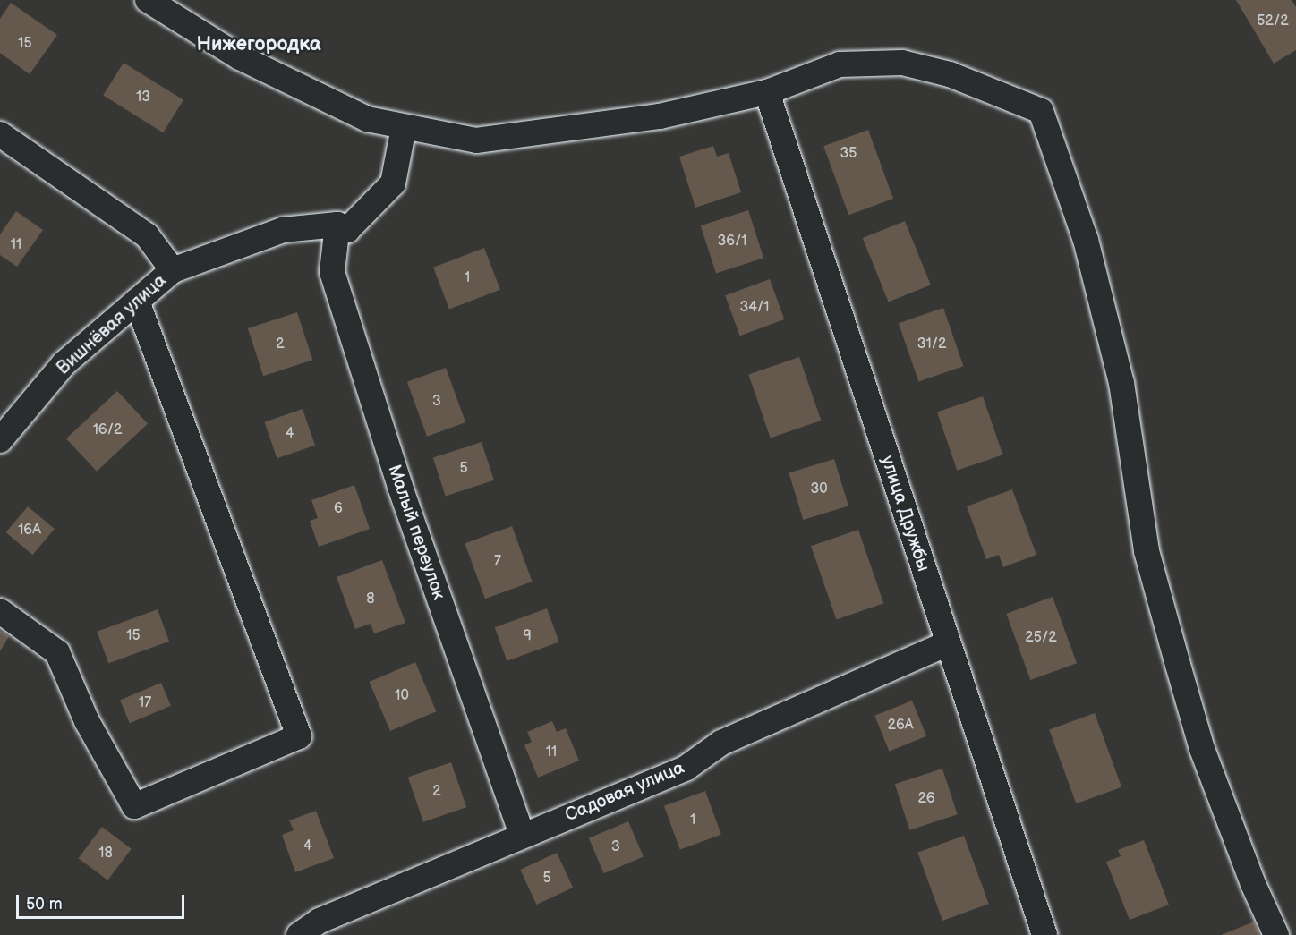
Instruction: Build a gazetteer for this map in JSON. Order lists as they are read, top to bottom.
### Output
{
  "streets": {
    "street": [
      "Вишнёвая улица",
      "улица Дружбы",
      "Малый переулок",
      "Садовая улица"
    ]
  },
  "crossings": [
    ["Вишнёвая улица", "Малый переулок"],
    ["улица Дружбы", "Садовая улица"],
    ["Малый переулок", "Садовая улица"]
  ],
  "districts": ["Нижегородка"],
  "house_numbers": [
    "52/2",
    "15",
    "13",
    "35",
    "36/1",
    "11",
    "1",
    "34/1",
    "2",
    "31/2",
    "3",
    "16/2",
    "4",
    "5",
    "30",
    "6",
    "16А",
    "7",
    "8",
    "15",
    "9",
    "25/2",
    "10",
    "17",
    "26А",
    "11",
    "2",
    "26",
    "1",
    "4",
    "3",
    "18",
    "5"
  ],
  "scale_bar": "50 m"
}
